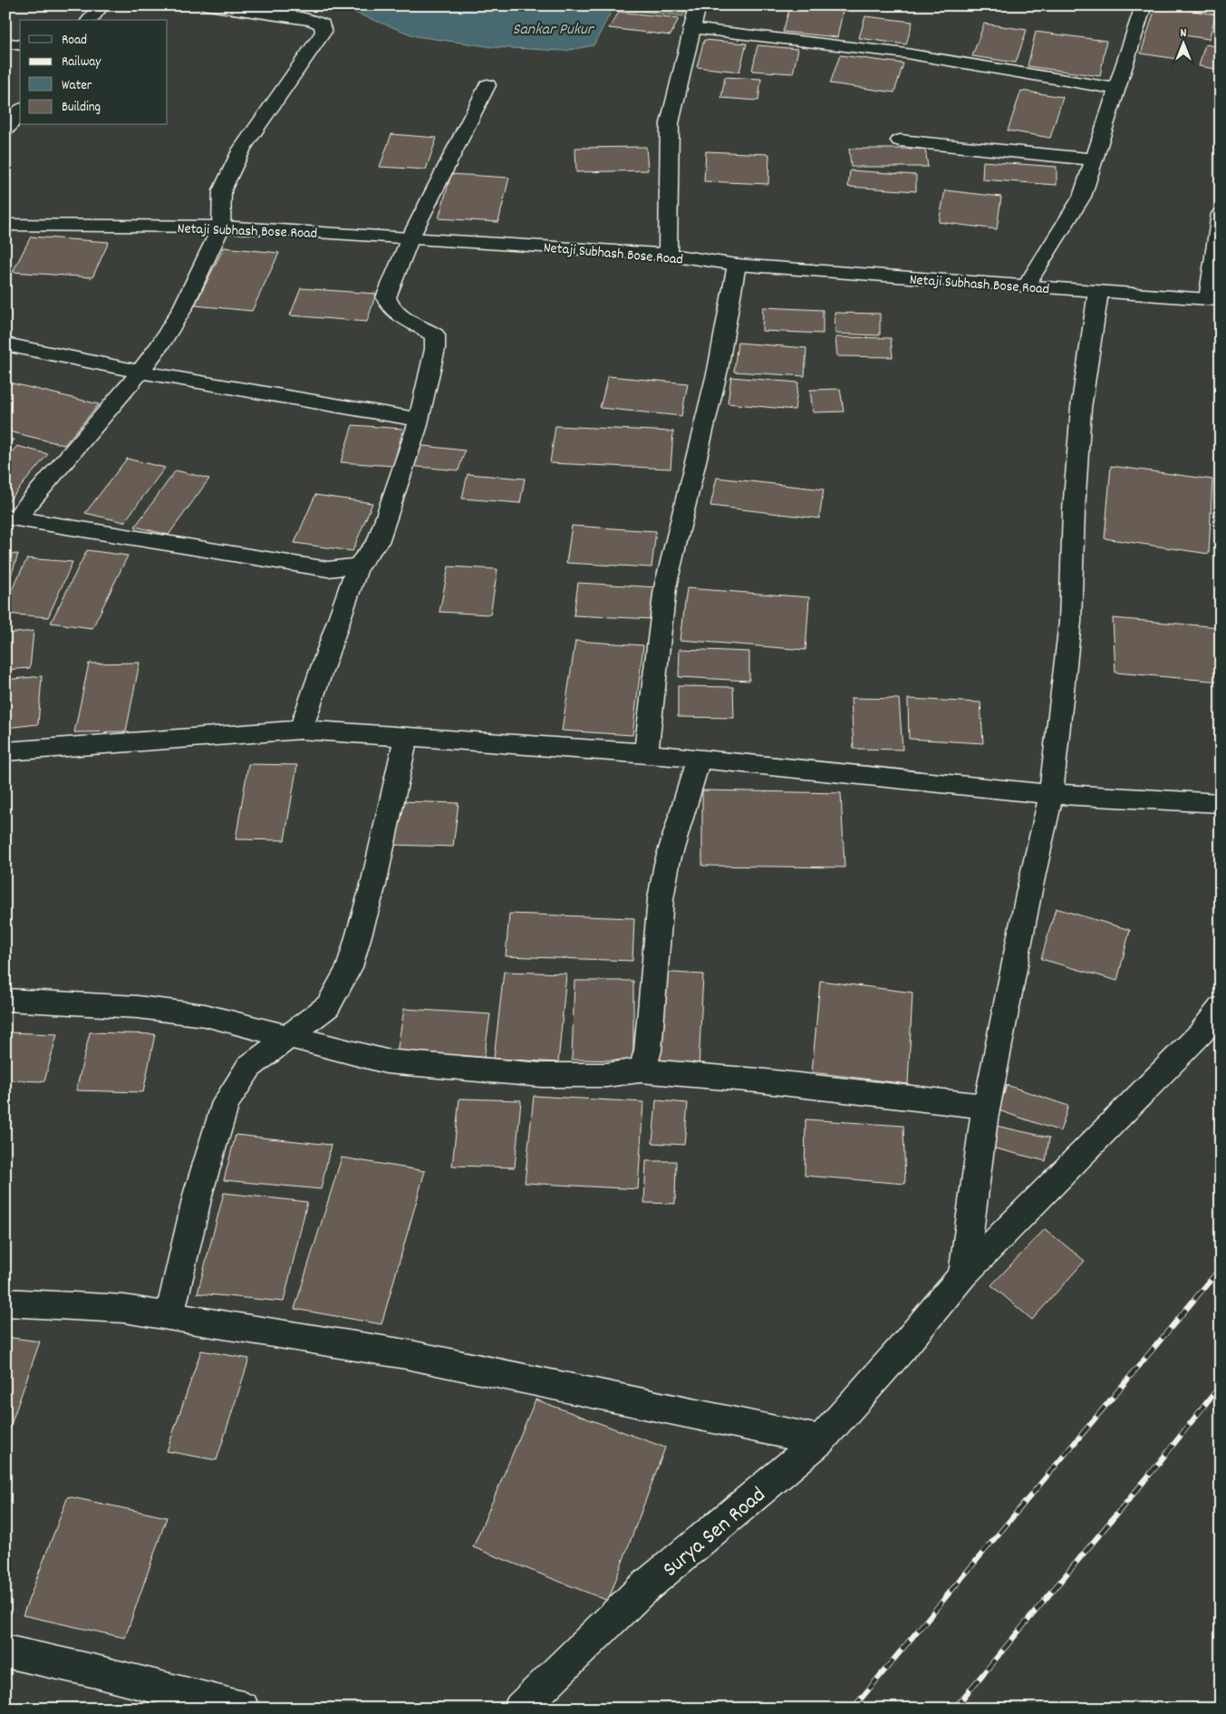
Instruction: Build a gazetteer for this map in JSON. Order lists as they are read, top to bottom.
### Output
{
  "streets": {
    "street": ["Netaji Subhash Bose Road", "Surya Sen Road"]
  },
  "water": ["Sankar Pukur"],
  "legend": [
    "Road",
    "Railway",
    "Water",
    "Building"
  ],
  "north": "top"
}
